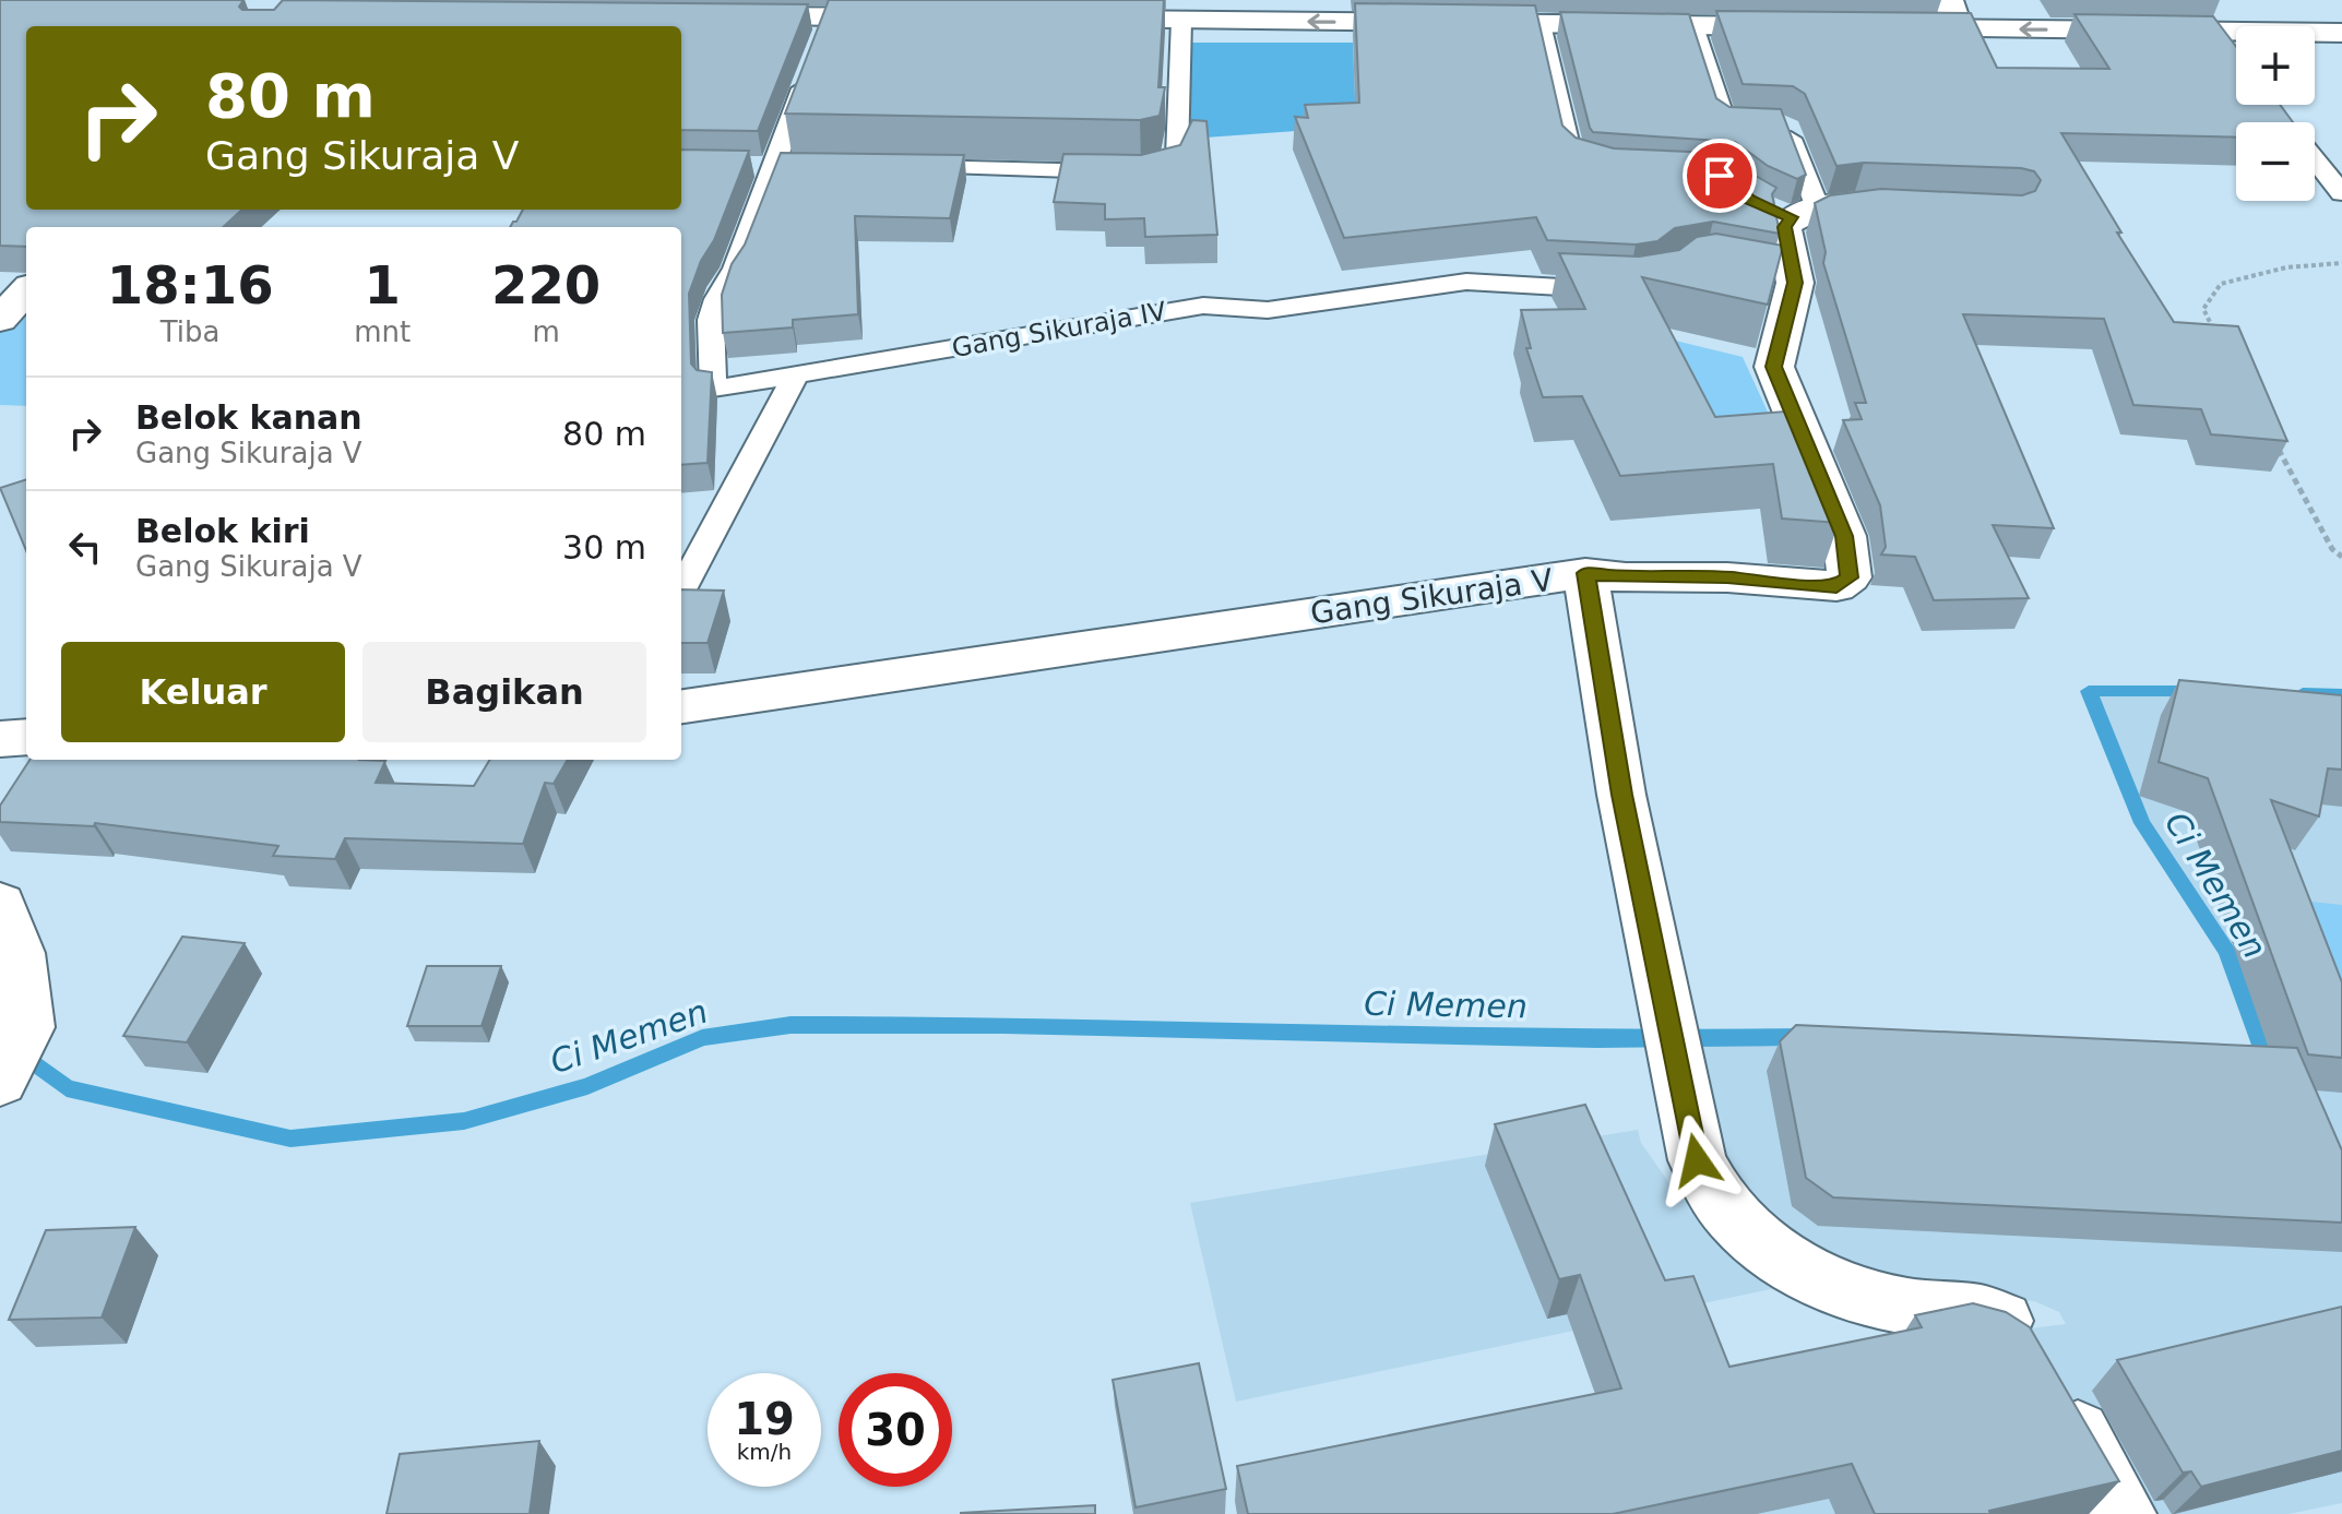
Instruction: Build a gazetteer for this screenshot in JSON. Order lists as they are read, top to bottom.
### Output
{
  "streets": {
    "main road": ["Gang Sikuraja V"],
    "lane": ["Gang Sikuraja IV"]
  },
  "water": ["Ci Memen"],
  "page": {
    "map_buttons": ["+", "−"],
    "turn": ["80 m", "Gang Sikuraja V"],
    "eta": [
      "18:16",
      "Tiba",
      "1",
      "mnt",
      "220",
      "m"
    ],
    "list": [
      {
        "name": "Belok kanan",
        "note": "Gang Sikuraja V",
        "value": "80 m"
      },
      {
        "name": "Belok kiri",
        "note": "Gang Sikuraja V",
        "value": "30 m"
      }
    ],
    "buttons": ["Keluar", "Bagikan"],
    "speed": "19 km/h",
    "limit": "30"
  }
}
